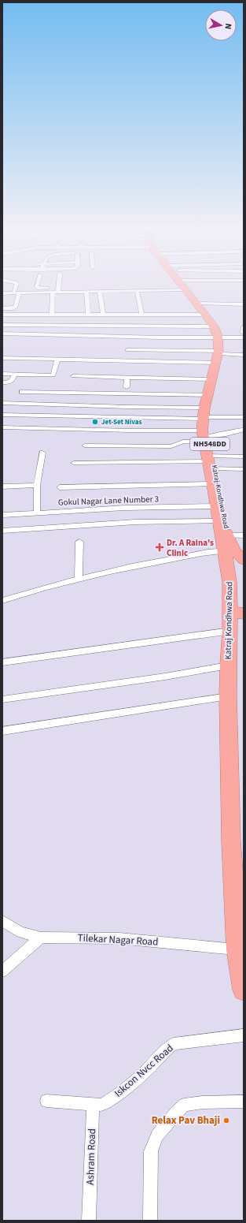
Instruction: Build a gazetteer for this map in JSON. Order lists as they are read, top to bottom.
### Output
{
  "streets": {
    "highway": ["NH548DD", "Katraj-Kondhwa Road", "Katraj Kondhwa Road"],
    "street": [
      "Gokul Nagar Lane Number 3",
      "Tilekar Nagar Road",
      "Iskcon Nvcc Road",
      "Ashram Road"
    ]
  },
  "crossings": [
    ["Katraj-Kondhwa Road", "Katraj Kondhwa Road"],
    ["Gokul Nagar Lane Number 3", "Katraj Kondhwa Road"],
    ["Katraj Kondhwa Road", "Tilekar Nagar Road"],
    ["Iskcon Nvcc Road", "Ashram Road"]
  ],
  "places": {
    "other": ["Jet-Set Nivas", "Relax Pav Bhaji"],
    "health": ["Dr. A Raina's Clinic"]
  },
  "north": "right"
}
